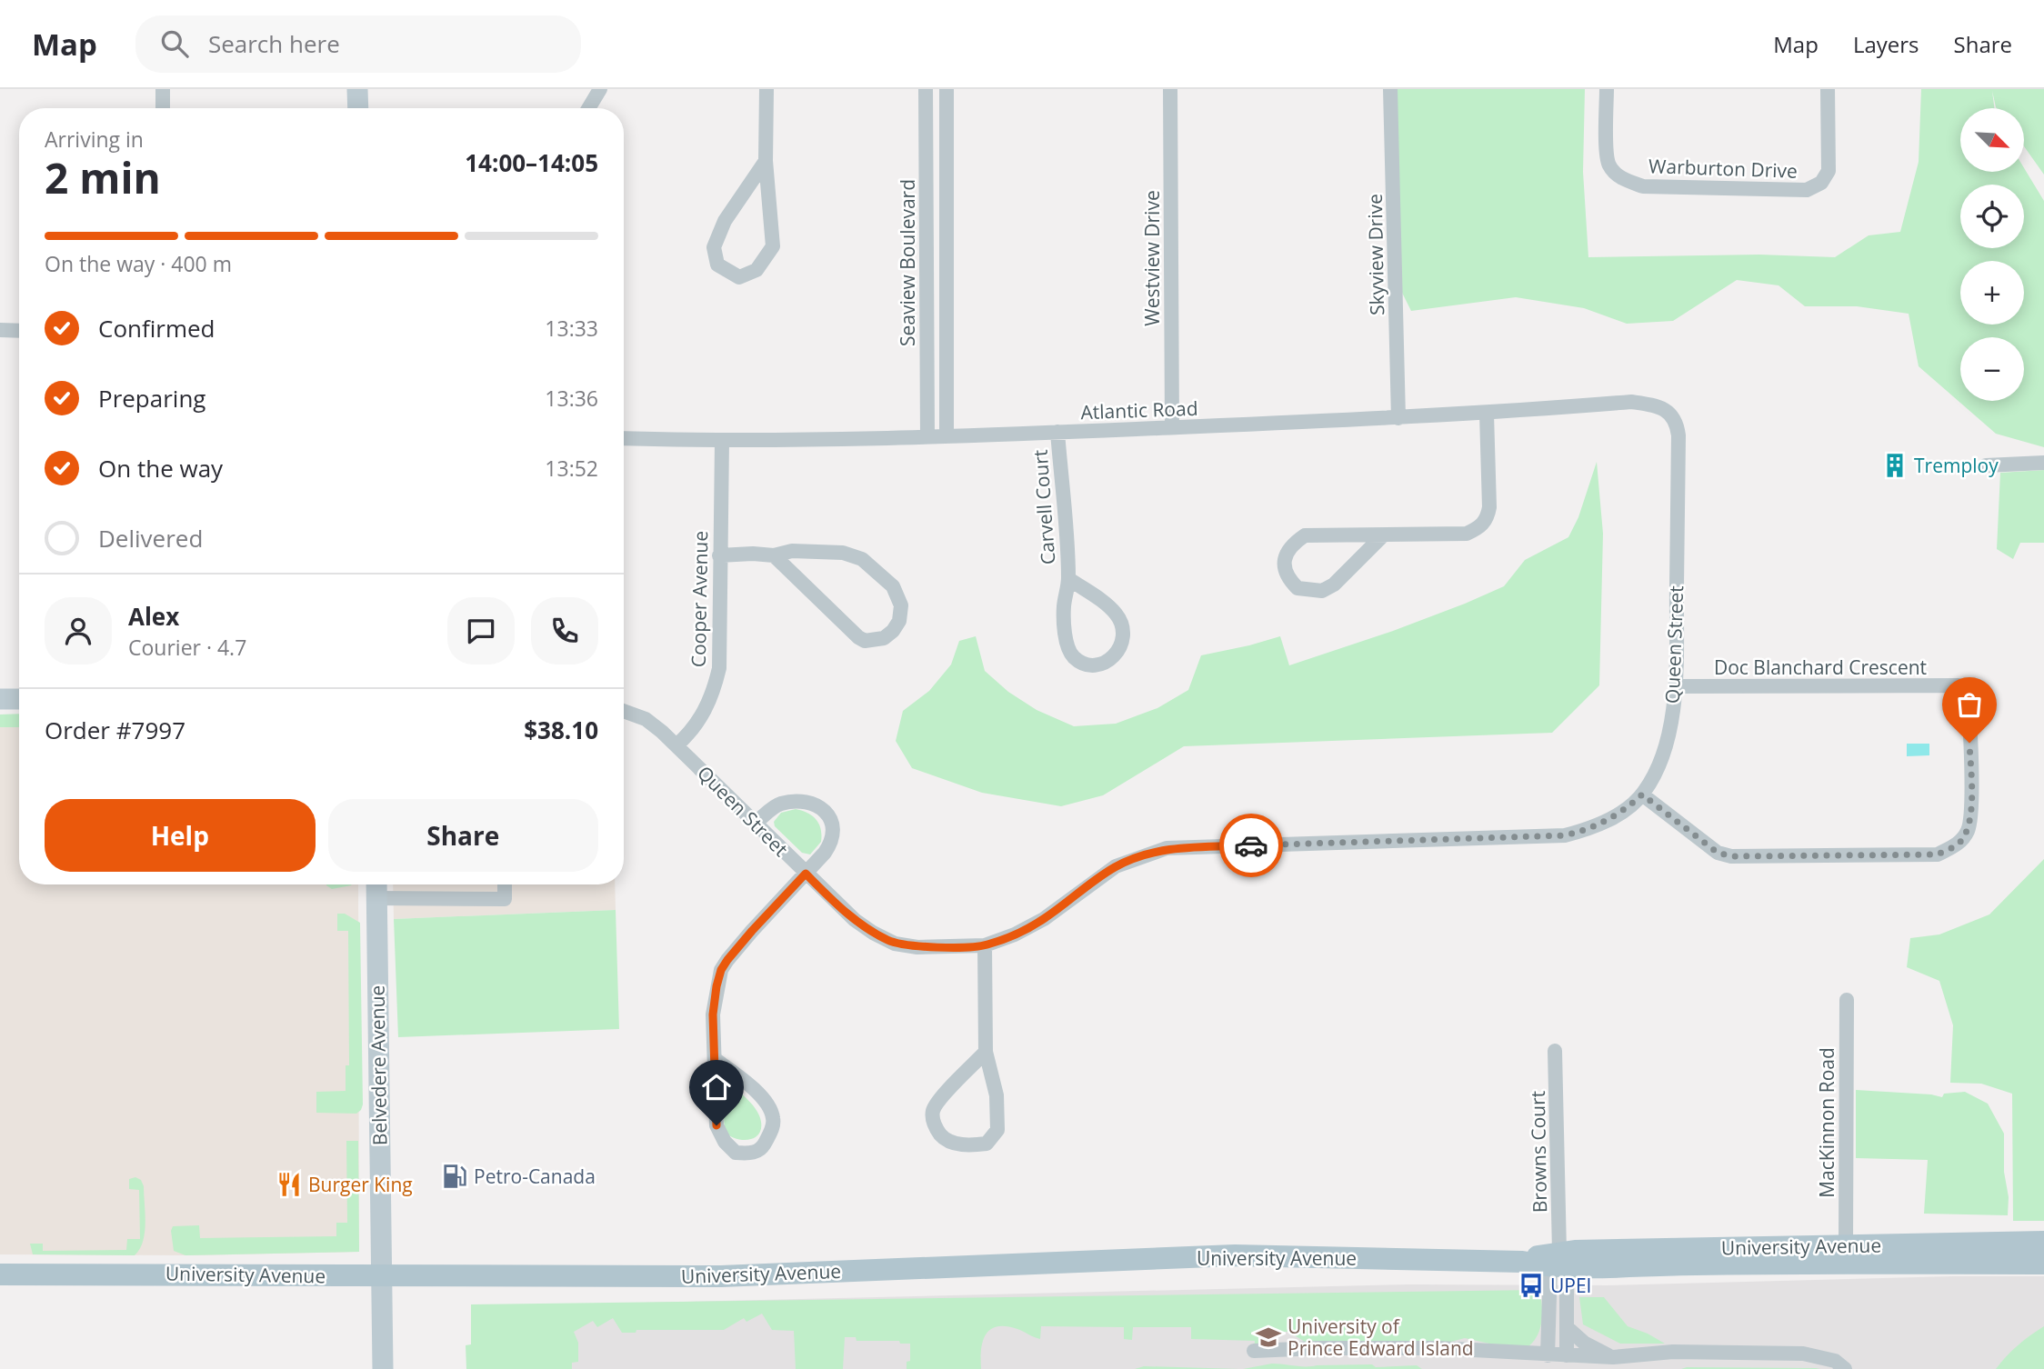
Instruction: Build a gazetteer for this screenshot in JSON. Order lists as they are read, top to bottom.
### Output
{
  "streets": {
    "main road": ["Belvedere Avenue", "University Avenue"],
    "street": [
      "Warburton Drive",
      "Skyview Drive",
      "Westview Drive",
      "Seaview Boulevard",
      "Atlantic Road",
      "Carvell Court",
      "Cooper Avenue",
      "Queen Street",
      "Doc Blanchard Crescent",
      "MacKinnon Road",
      "Browns Court"
    ]
  },
  "crossings": [
    ["Skyview Drive", "Atlantic Road"],
    ["Westview Drive", "Atlantic Road"],
    ["Seaview Boulevard", "Atlantic Road"],
    ["Atlantic Road", "Carvell Court"],
    ["Atlantic Road", "Cooper Avenue"],
    ["Atlantic Road", "Queen Street"],
    ["Cooper Avenue", "Queen Street"],
    ["Queen Street", "Doc Blanchard Crescent"],
    ["Belvedere Avenue", "University Avenue"],
    ["MacKinnon Road", "University Avenue"],
    ["Browns Court", "University Avenue"]
  ],
  "places": {
    "building": ["Tremploy"],
    "fuel station": ["Petro-Canada"],
    "restaurant": ["Burger King"],
    "bus stop": ["UPEI"],
    "school or university": ["University of Prince Edward Island"]
  },
  "north": "bottom right",
  "page": {
    "header": "Map",
    "search": "Search here",
    "nav": ["Map", "Layers", "Share"],
    "map_buttons": ["+", "−"],
    "heading": ["2 min", "Arriving in", "14:00–14:05"],
    "panel": [
      "Alex",
      "Courier · 4.7",
      "Order #7997",
      "$38.10"
    ],
    "bar": "On the way · 400 m",
    "list": [
      ["Confirmed", "13:33"],
      ["Preparing", "13:36"],
      ["On the way", "13:52"],
      "Delivered"
    ],
    "buttons": ["Help", "Share"]
  }
}
